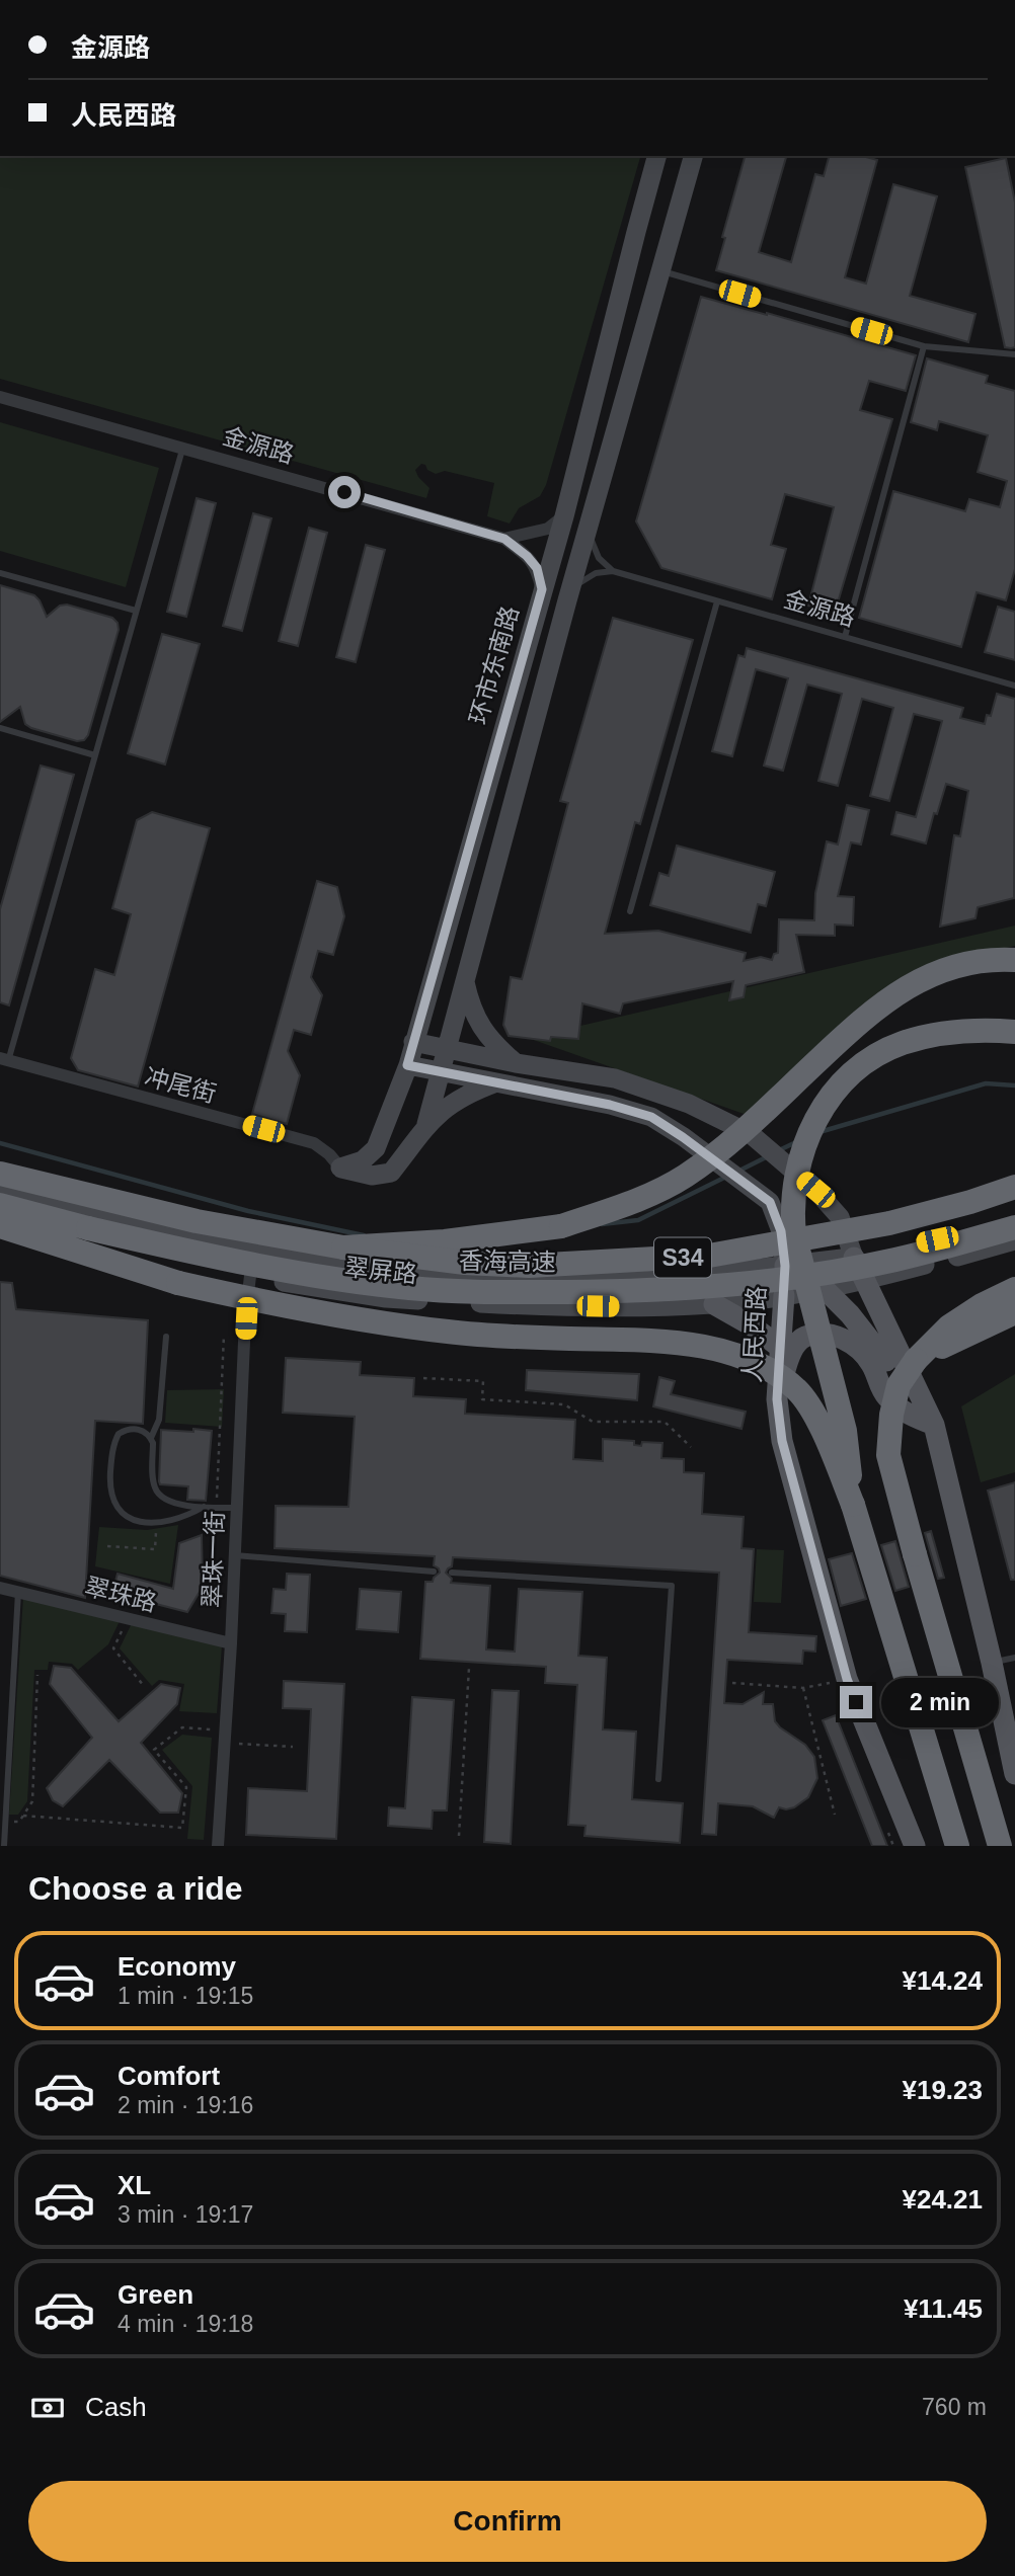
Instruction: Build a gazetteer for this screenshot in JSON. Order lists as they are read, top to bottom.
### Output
{
  "streets": {
    "highway": ["S34", "香海高速"],
    "main road": ["环市东南路", "翠屏路", "人民西路"],
    "street": [
      "金源路",
      "冲尾街",
      "翠珠一街",
      "翠珠路"
    ]
  },
  "crossings": [
    ["环市东南路", "冲尾街"],
    ["环市东南路", "人民西路"],
    ["翠屏路", "人民西路"],
    ["翠屏路", "翠珠一街"],
    ["翠珠一街", "翠珠路"]
  ],
  "page": {
    "banner": ["金源路", "人民西路"],
    "bubble": "2 min",
    "heading": "Choose a ride",
    "list": [
      {
        "name": "Economy",
        "note": "1 min · 19:15",
        "value": "¥14.24"
      },
      {
        "name": "Comfort",
        "note": "2 min · 19:16",
        "value": "¥19.23"
      },
      {
        "name": "XL",
        "note": "3 min · 19:17",
        "value": "¥24.21"
      },
      {
        "name": "Green",
        "note": "4 min · 19:18",
        "value": "¥11.45"
      }
    ],
    "pay": ["Cash", "760 m"],
    "buttons": "Confirm"
  }
}
